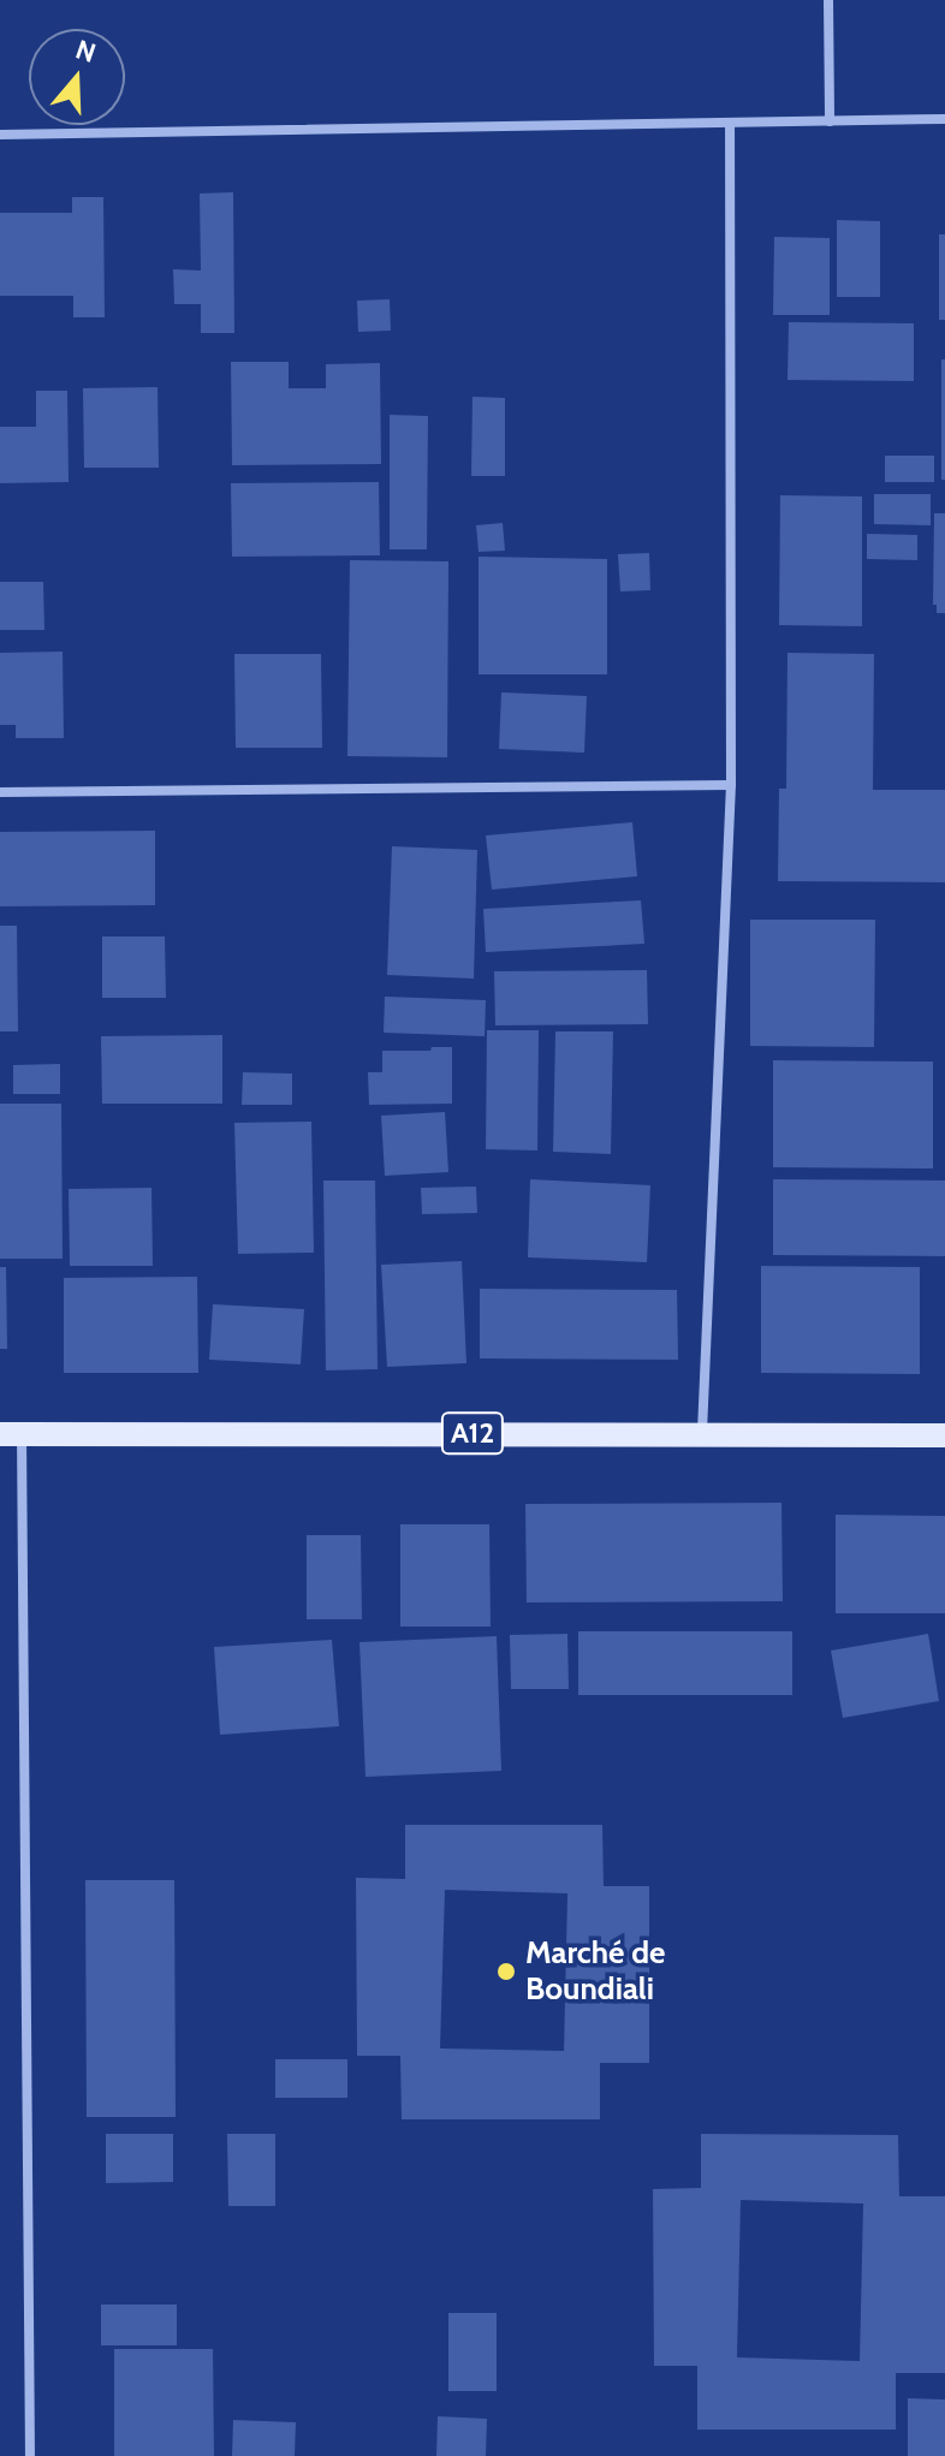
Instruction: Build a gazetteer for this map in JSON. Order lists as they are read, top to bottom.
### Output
{
  "streets": {
    "main road": ["A12"]
  },
  "places": ["Marché de Boundiali"],
  "north": "top"
}
